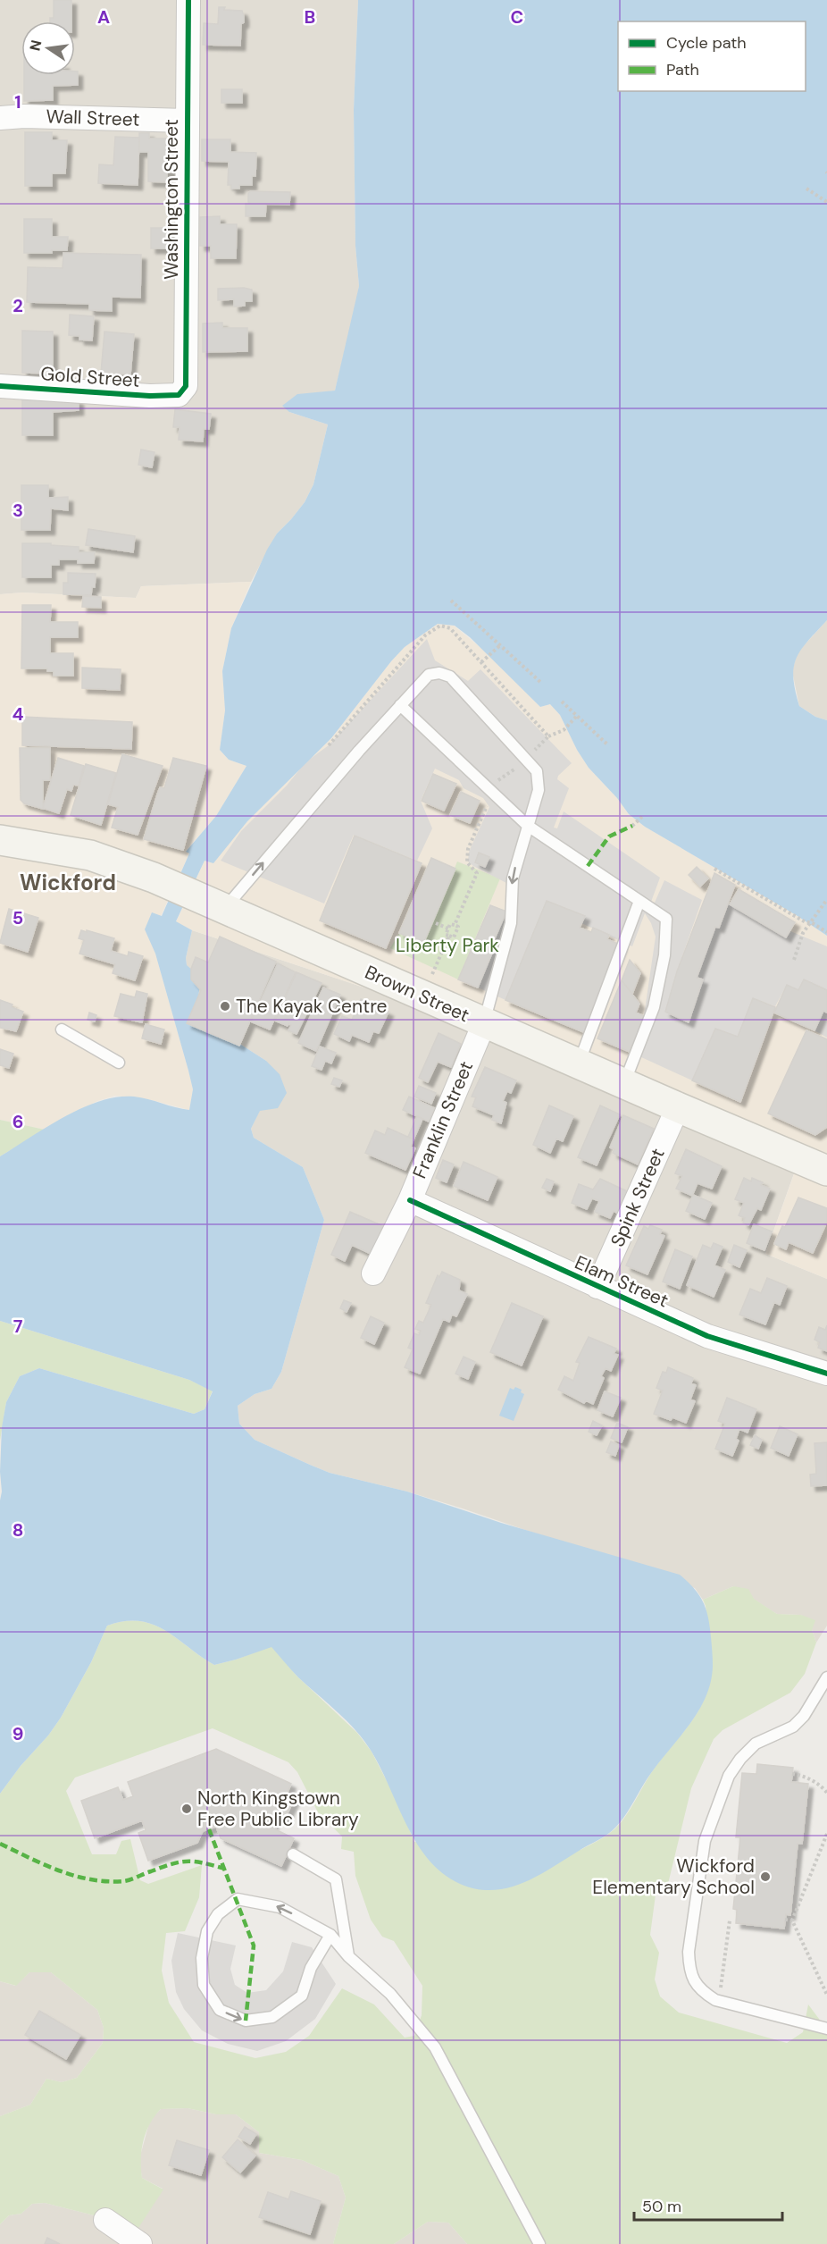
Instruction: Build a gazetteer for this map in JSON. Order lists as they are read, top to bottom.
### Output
{
  "streets": {
    "main road": ["Brown Street"],
    "street": [
      "Wall Street",
      "Washington Street",
      "Gold Street",
      "Franklin Street",
      "Spink Street",
      "Elam Street"
    ]
  },
  "crossings": [
    ["Wall Street", "Washington Street"],
    ["Washington Street", "Gold Street"],
    ["Brown Street", "Franklin Street"],
    ["Brown Street", "Spink Street"],
    ["Franklin Street", "Elam Street"],
    ["Spink Street", "Elam Street"]
  ],
  "districts": ["Wickford"],
  "parks": ["Liberty Park"],
  "places": ["The Kayak Centre", "North Kingstown Free Public Library", "Wickford Elementary School"],
  "legend": ["Cycle path", "Path"],
  "scale_bar": "50 m",
  "north": "left",
  "grid": {
    "columns": ["A", "B", "C"],
    "rows": [
      "1",
      "2",
      "3",
      "4",
      "5",
      "6",
      "7",
      "8",
      "9"
    ]
  }
}
